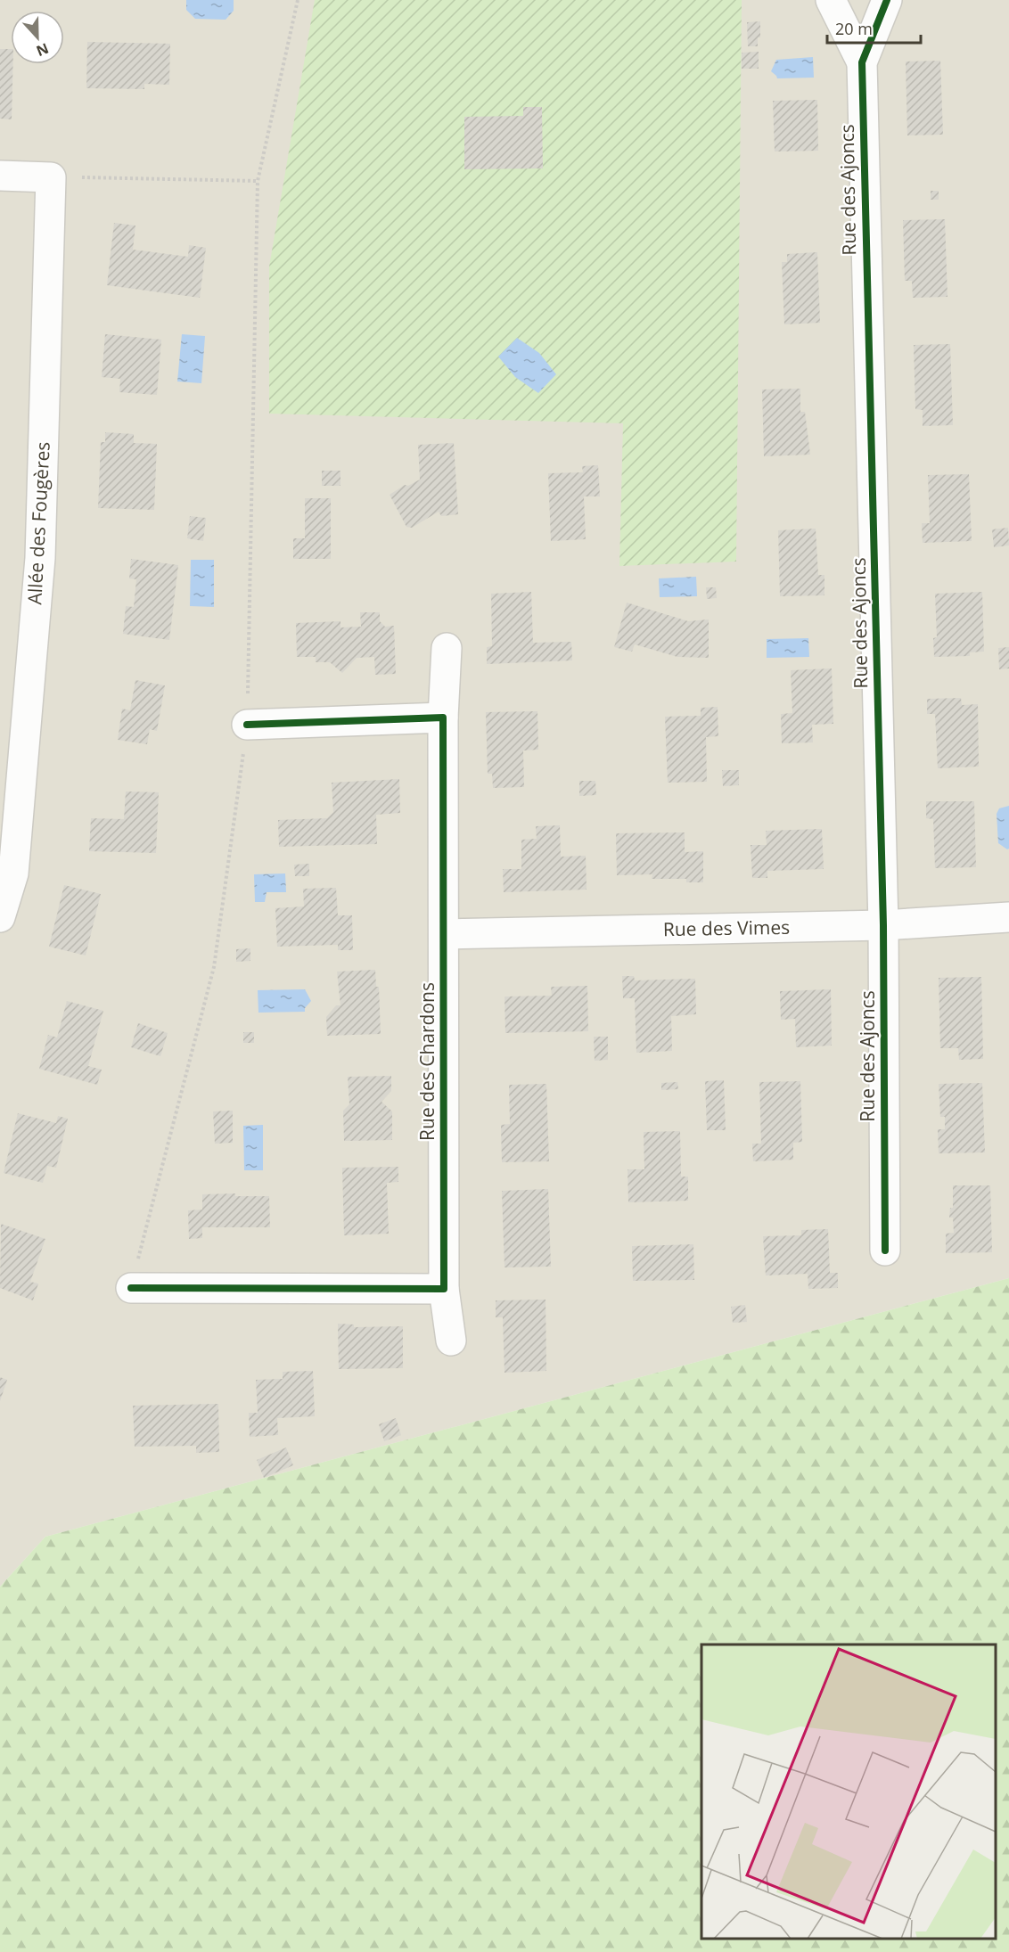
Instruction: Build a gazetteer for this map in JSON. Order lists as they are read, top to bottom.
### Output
{
  "streets": {
    "street": [
      "Rue des Ajoncs",
      "Allée des Fougères",
      "Rue des Vimes",
      "Rue des Chardons"
    ]
  },
  "crossings": [
    ["Rue des Ajoncs", "Rue des Vimes"],
    ["Rue des Vimes", "Rue des Chardons"]
  ],
  "scale_bar": "20 m",
  "north": "bottom"
}
